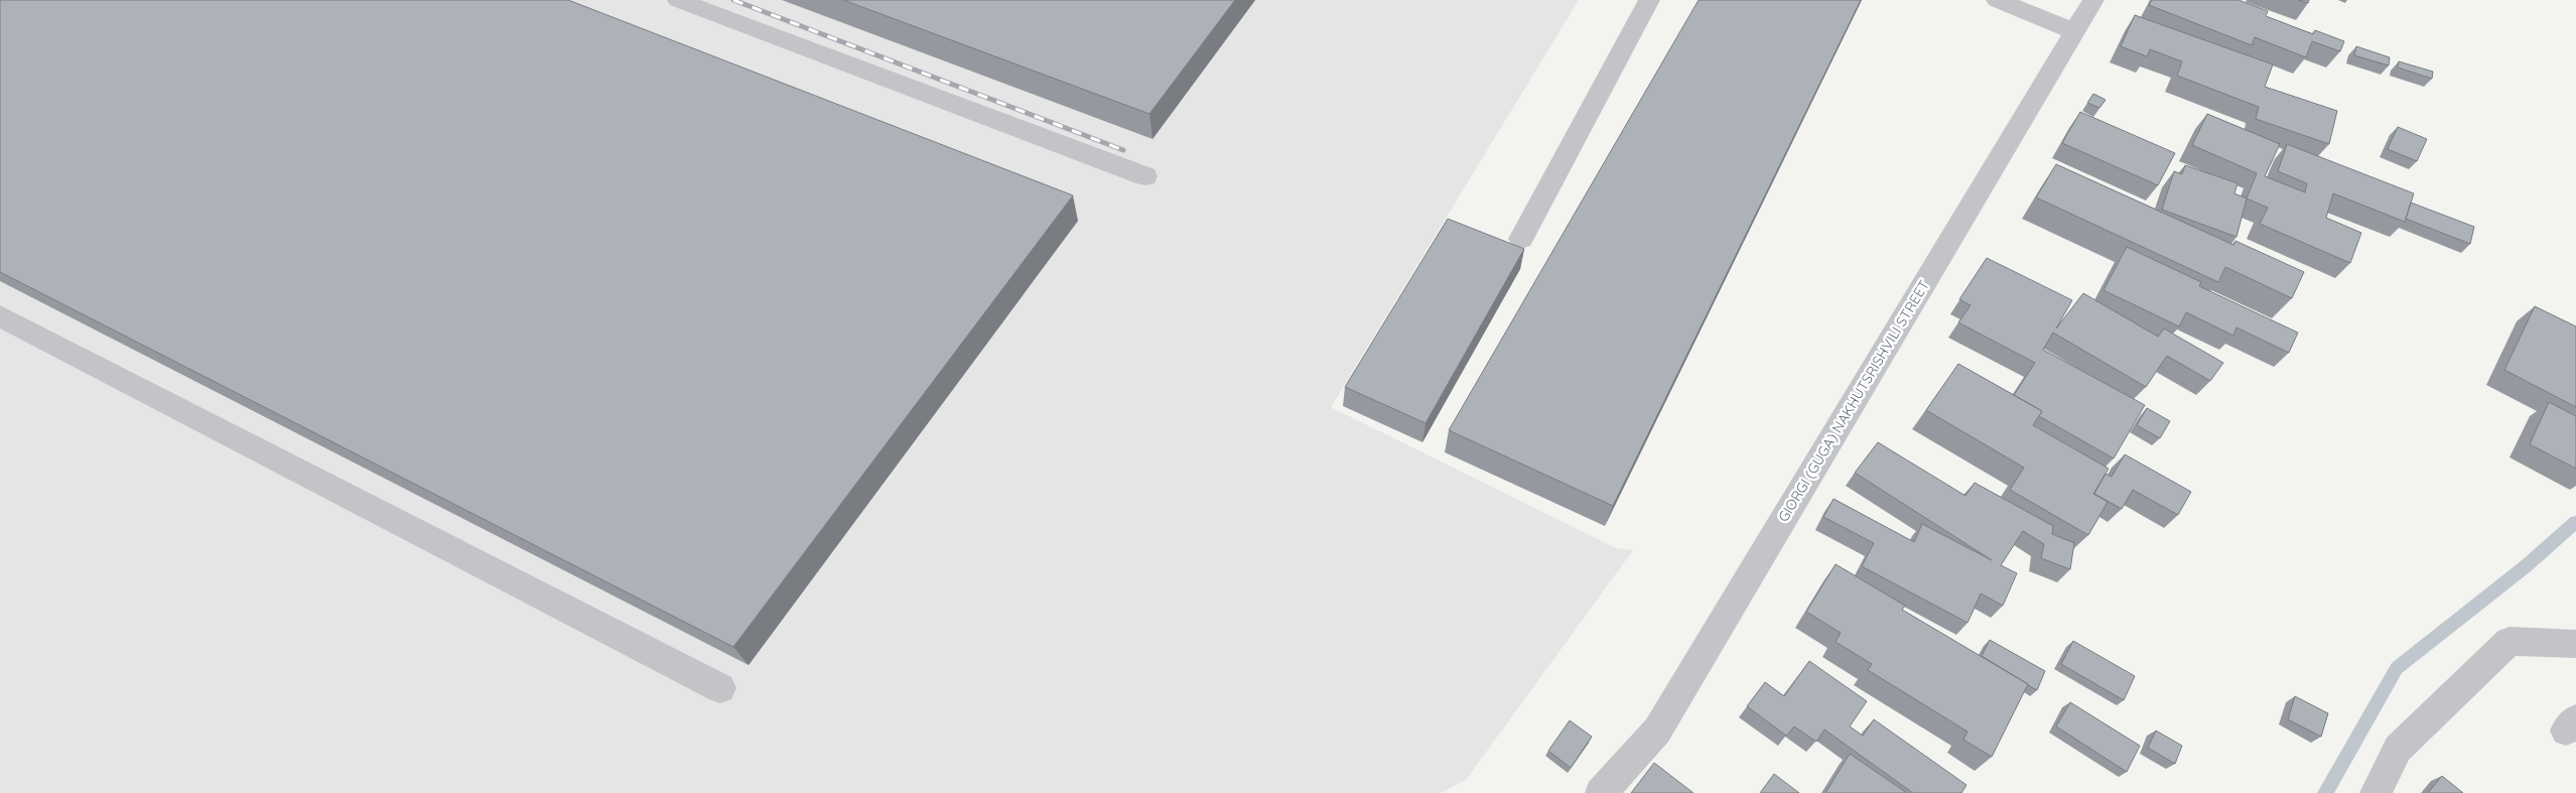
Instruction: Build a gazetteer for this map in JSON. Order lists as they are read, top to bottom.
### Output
{
  "streets": {
    "street": ["GIORGI (GUGA) NAKHUTSRISHVILI STREET"]
  }
}
